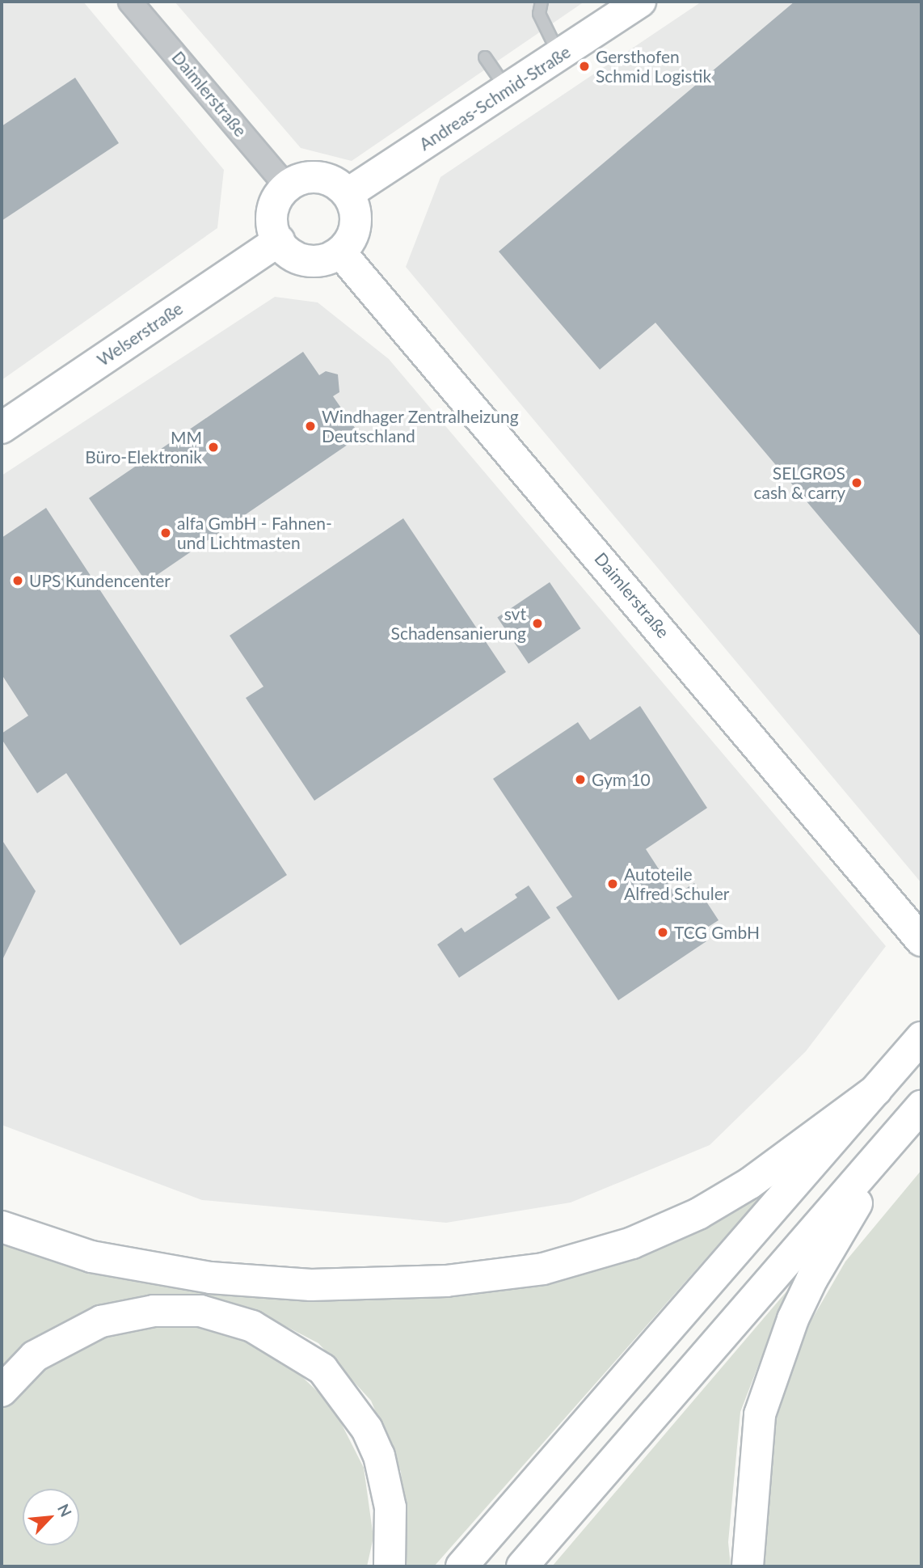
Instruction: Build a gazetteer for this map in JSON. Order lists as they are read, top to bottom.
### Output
{
  "streets": {
    "main road": ["Daimlerstraße", "Andreas-Schmid-Straße", "Welserstraße"]
  },
  "crossings": [
    ["Daimlerstraße", "Andreas-Schmid-Straße"],
    ["Daimlerstraße", "Welserstraße"],
    ["Andreas-Schmid-Straße", "Welserstraße"]
  ],
  "places": [
    "Gersthofen Schmid Logistik",
    "Windhager Zentralheizung Deutschland",
    "MM Büro-Elektronik",
    "SELGROS cash & carry",
    "alfa GmbH - Fahnen- und Lichtmasten",
    "UPS Kundencenter",
    "svt Schadensanierung",
    "Gym 10",
    "Autoteile Alfred Schuler",
    "TCG GmbH"
  ],
  "north": "top right"
}
